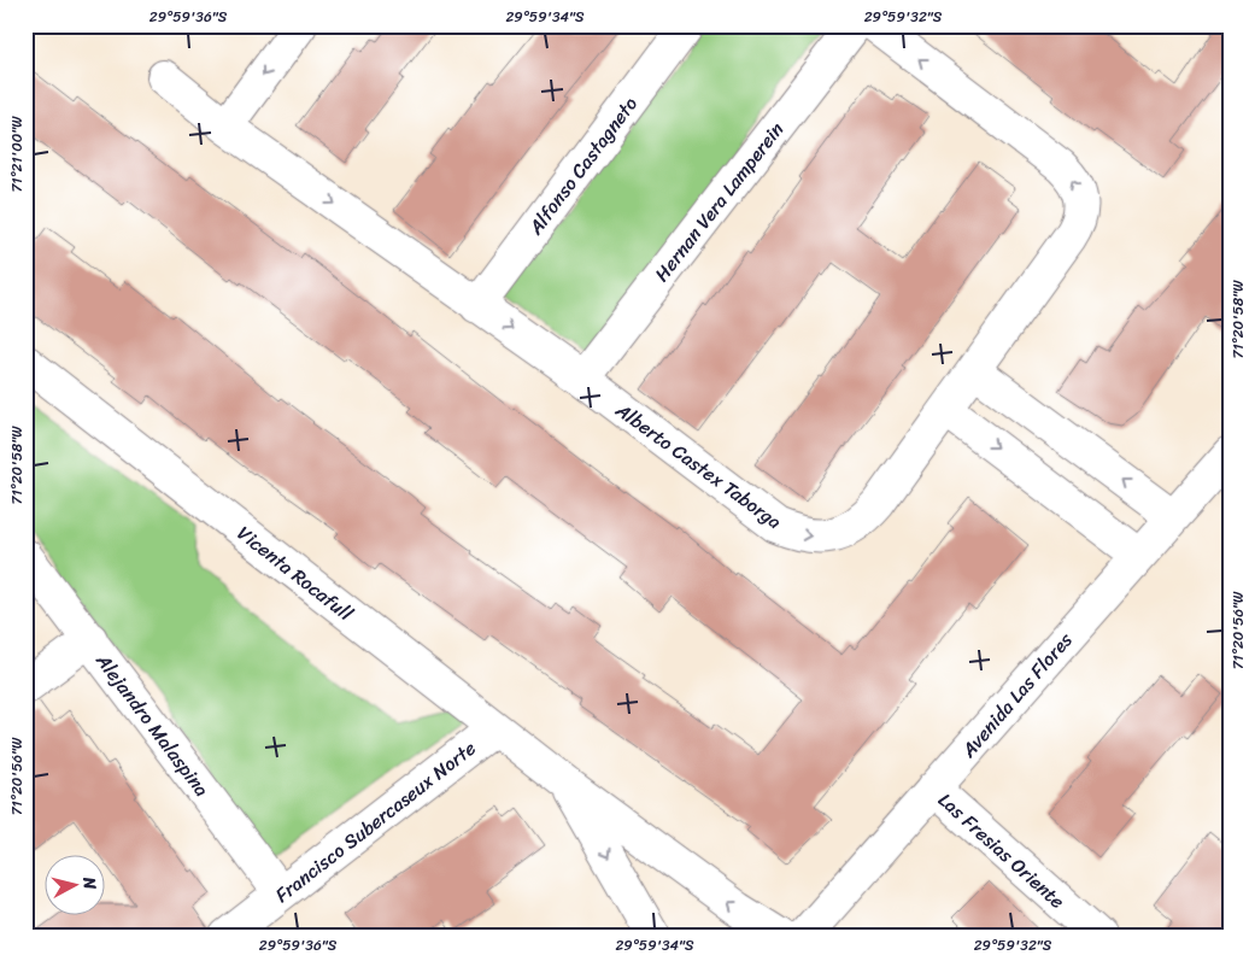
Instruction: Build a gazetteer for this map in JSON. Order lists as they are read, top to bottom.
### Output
{
  "streets": {
    "street": [
      "Alfonso Castagneto",
      "Hernan Vera Lamperein",
      "Alberto Castex Taborga",
      "Vicenta Rocafull",
      "Avenida Las Flores",
      "Alejandro Malaspina",
      "Francisco Subercaseux Norte",
      "Las Fresias Oriente"
    ]
  },
  "crossings": [
    ["Alfonso Castagneto", "Alberto Castex Taborga"],
    ["Hernan Vera Lamperein", "Alberto Castex Taborga"],
    ["Vicenta Rocafull", "Francisco Subercaseux Norte"],
    ["Avenida Las Flores", "Las Fresias Oriente"],
    ["Alejandro Malaspina", "Francisco Subercaseux Norte"]
  ],
  "north": "right",
  "coordinates": [
    "29°59'36\"S",
    "29°59'34\"S",
    "29°59'32\"S",
    "71°21'00\"W",
    "71°20'58\"W",
    "71°20'56\"W"
  ]
}
